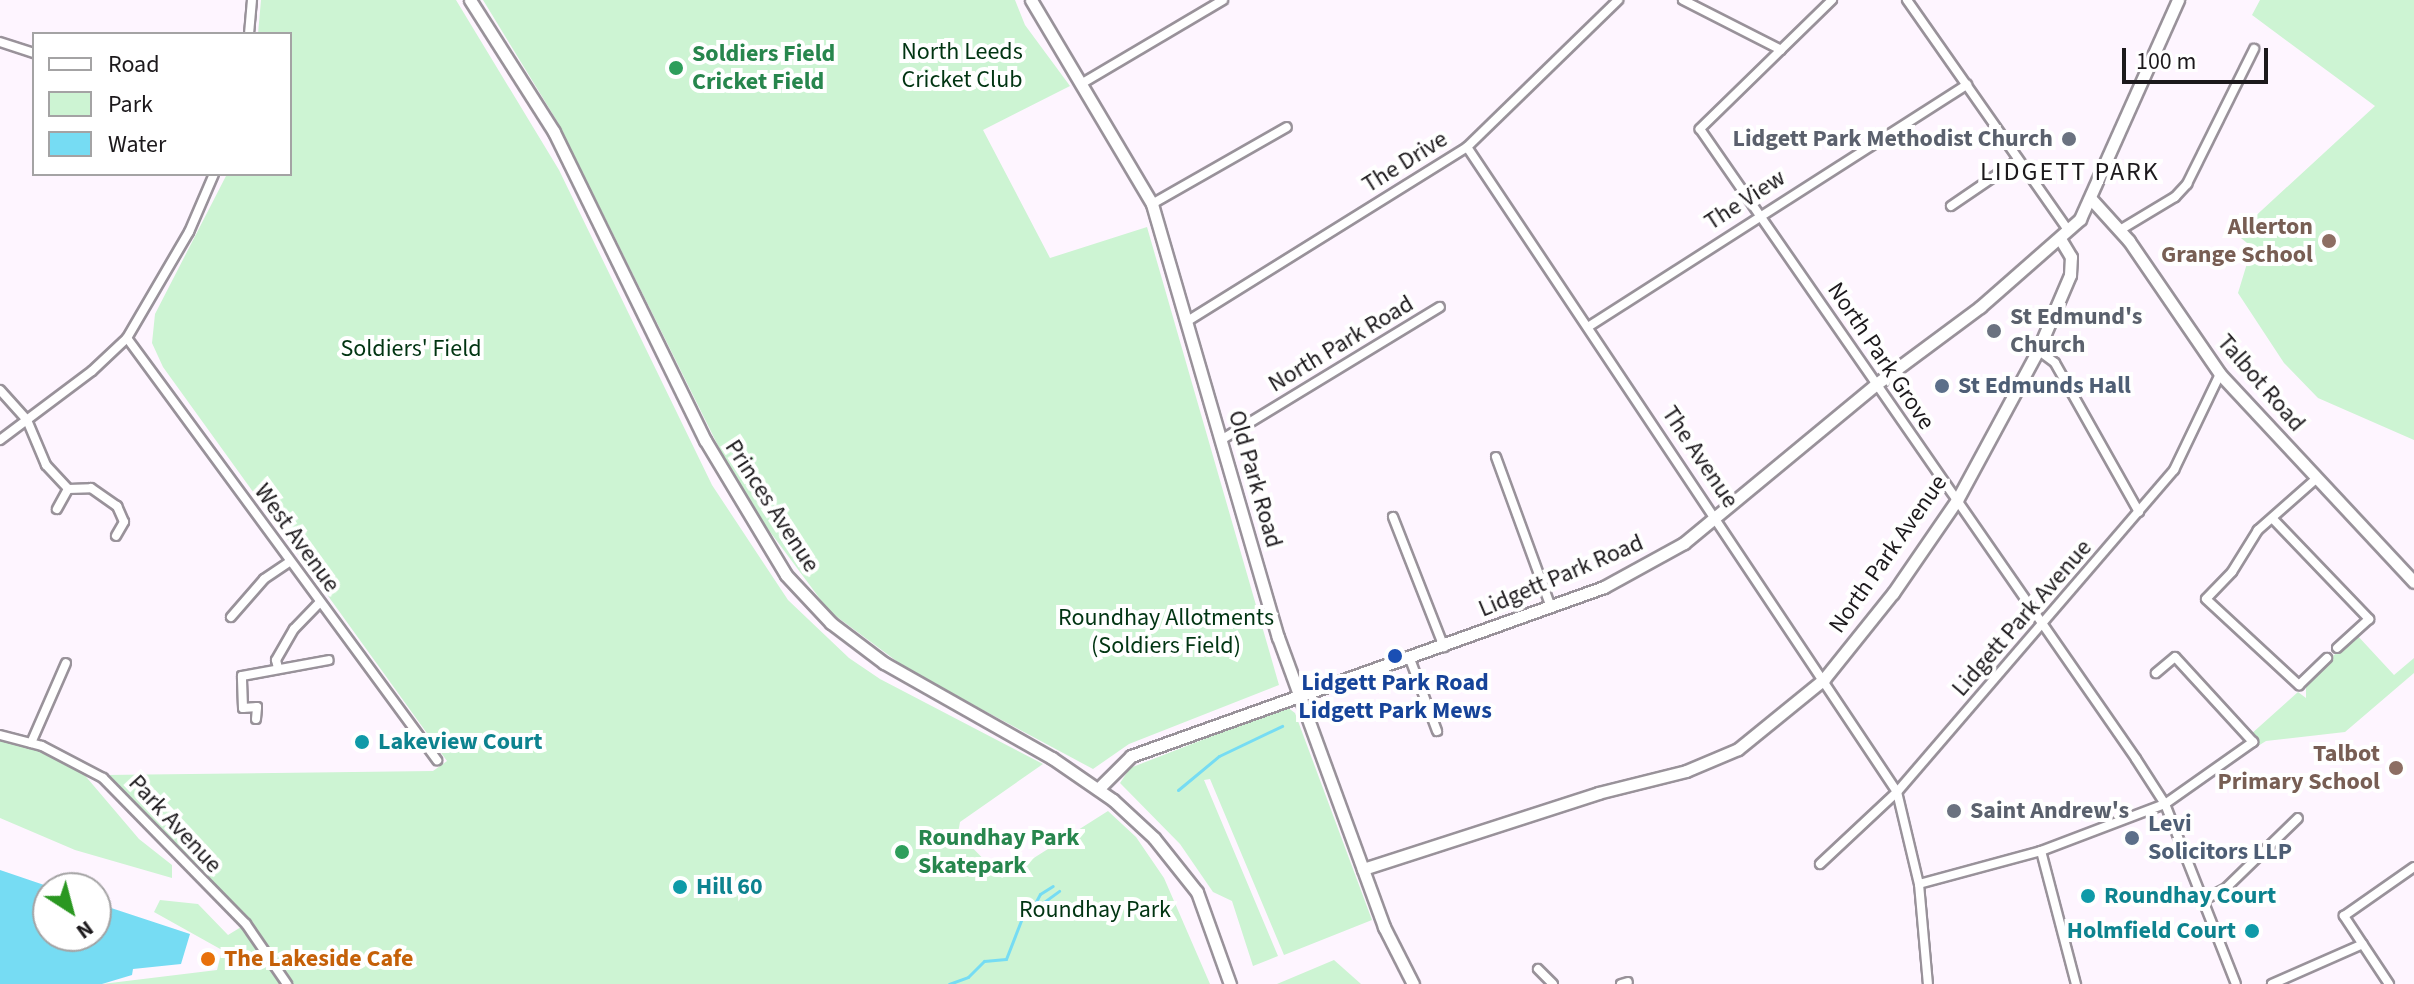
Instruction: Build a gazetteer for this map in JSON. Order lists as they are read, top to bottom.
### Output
{
  "streets": {
    "street": [
      "The Drive",
      "The View",
      "North Park Road",
      "North Park Grove",
      "Talbot Road",
      "The Avenue",
      "Old Park Road",
      "Princes Avenue",
      "West Avenue",
      "North Park Avenue",
      "Lidgett Park Road",
      "Lidgett Park Avenue",
      "Park Avenue"
    ]
  },
  "crossings": [
    ["The Drive", "The Avenue"],
    ["The Drive", "Old Park Road"],
    ["The View", "North Park Grove"],
    ["The View", "The Avenue"],
    ["North Park Road", "Old Park Road"],
    ["North Park Grove", "North Park Avenue"],
    ["North Park Grove", "Lidgett Park Road"],
    ["North Park Grove", "Lidgett Park Avenue"],
    ["Talbot Road", "Lidgett Park Avenue"],
    ["The Avenue", "North Park Avenue"],
    ["The Avenue", "Lidgett Park Road"],
    ["The Avenue", "Lidgett Park Avenue"],
    ["Old Park Road", "North Park Avenue"],
    ["Old Park Road", "Lidgett Park Road"],
    ["Princes Avenue", "Lidgett Park Road"],
    ["North Park Avenue", "Lidgett Park Road"]
  ],
  "districts": ["LIDGETT PARK"],
  "parks": [
    "North Leeds Cricket Club",
    "Soldiers' Field",
    "Roundhay Allotments (Soldiers Field)",
    "Roundhay Park"
  ],
  "places": [
    "Soldiers Field Cricket Field",
    "Lidgett Park Methodist Church",
    "Allerton Grange School",
    "St Edmund's Church",
    "St Edmunds Hall",
    "Lidgett Park Road Lidgett Park Mews",
    "Lakeview Court",
    "Talbot Primary School",
    "Saint Andrew's",
    "Levi Solicitors LLP",
    "Roundhay Park Skatepark",
    "Hill 60",
    "Roundhay Court",
    "Holmfield Court",
    "The Lakeside Cafe"
  ],
  "legend": ["Road", "Park", "Water"],
  "scale_bar": "100 m",
  "north": "bottom right"
}
